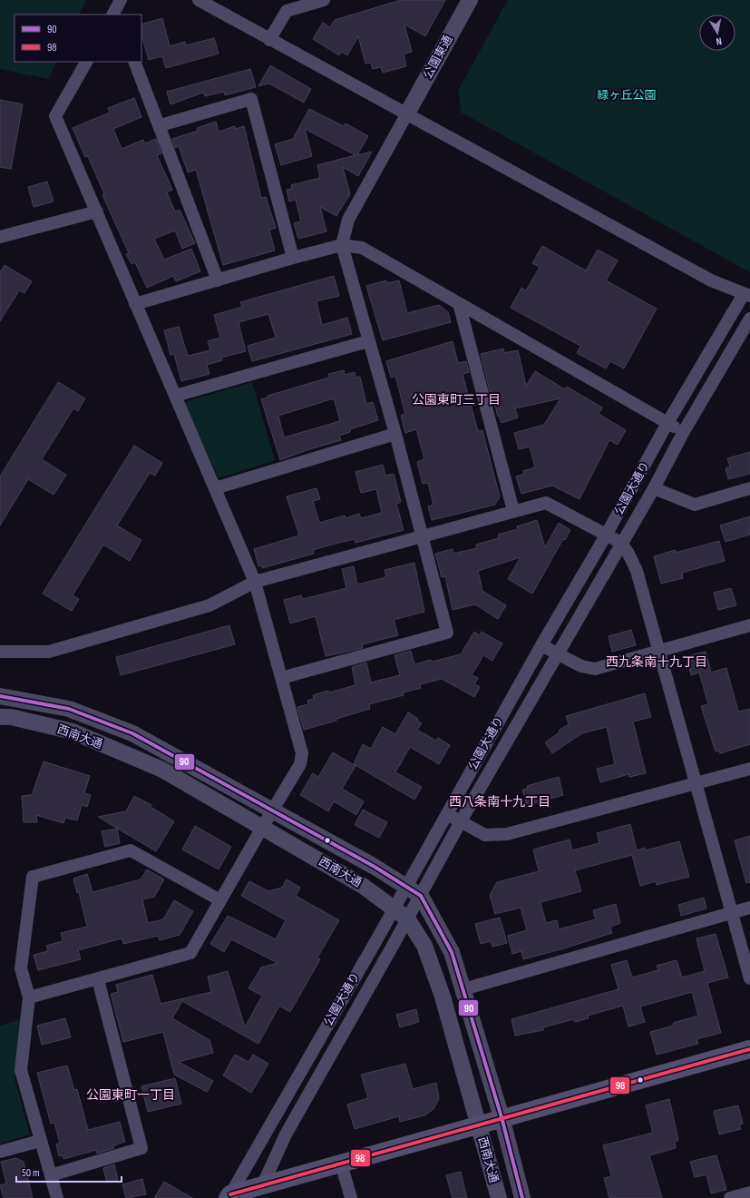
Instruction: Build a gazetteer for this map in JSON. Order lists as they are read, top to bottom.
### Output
{
  "streets": {
    "street": ["公園東通", "公園大通り", "西南大通"]
  },
  "crossings": [
    ["公園大通り", "西南大通"]
  ],
  "districts": [
    "公園東町三丁目",
    "西九条南十九丁目",
    "西八条南十九丁目",
    "公園東町一丁目"
  ],
  "parks": ["緑ヶ丘公園"],
  "lines": ["transit line 90", "transit line 98"],
  "legend": ["90", "98"],
  "scale_bar": "50 m",
  "north": "bottom"
}
